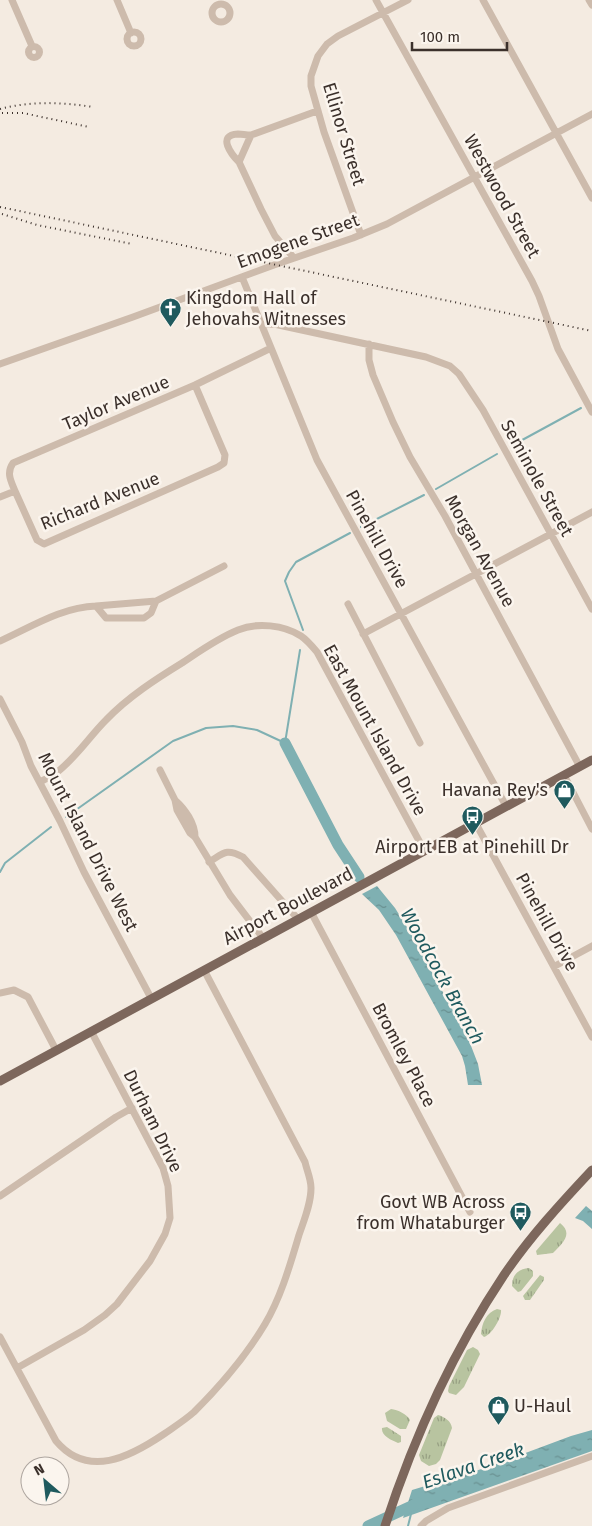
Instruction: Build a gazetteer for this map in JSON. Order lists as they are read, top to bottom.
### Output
{
  "streets": {
    "main road": ["Airport Boulevard"],
    "street": [
      "Ellinor Street",
      "Westwood Street",
      "Emogene Street",
      "Taylor Avenue",
      "Seminole Street",
      "Richard Avenue",
      "Pinehill Drive",
      "Morgan Avenue",
      "East Mount Island Drive",
      "Mount Island Drive West",
      "Bromley Place",
      "Durham Drive"
    ]
  },
  "crossings": [
    ["Ellinor Street", "Westwood Street"],
    ["Ellinor Street", "Emogene Street"],
    ["Westwood Street", "Emogene Street"],
    ["Emogene Street", "Pinehill Drive"],
    ["Taylor Avenue", "Richard Avenue"],
    ["Taylor Avenue", "Pinehill Drive"],
    ["Seminole Street", "Morgan Avenue"],
    ["Pinehill Drive", "Airport Boulevard"],
    ["Morgan Avenue", "Airport Boulevard"],
    ["East Mount Island Drive", "Mount Island Drive West"],
    ["East Mount Island Drive", "Airport Boulevard"],
    ["Mount Island Drive West", "Airport Boulevard"],
    ["Airport Boulevard", "Bromley Place"],
    ["Airport Boulevard", "Durham Drive"]
  ],
  "water": ["Woodcock Branch", "Eslava Creek"],
  "places": {
    "church": ["Kingdom Hall of Jehovahs Witnesses"],
    "shop": ["Havana Rey's", "U-Haul"],
    "bus stop": ["Airport EB at Pinehill Dr", "Govt WB Across from Whataburger"]
  },
  "scale_bar": "100 m",
  "north": "top left"
}
